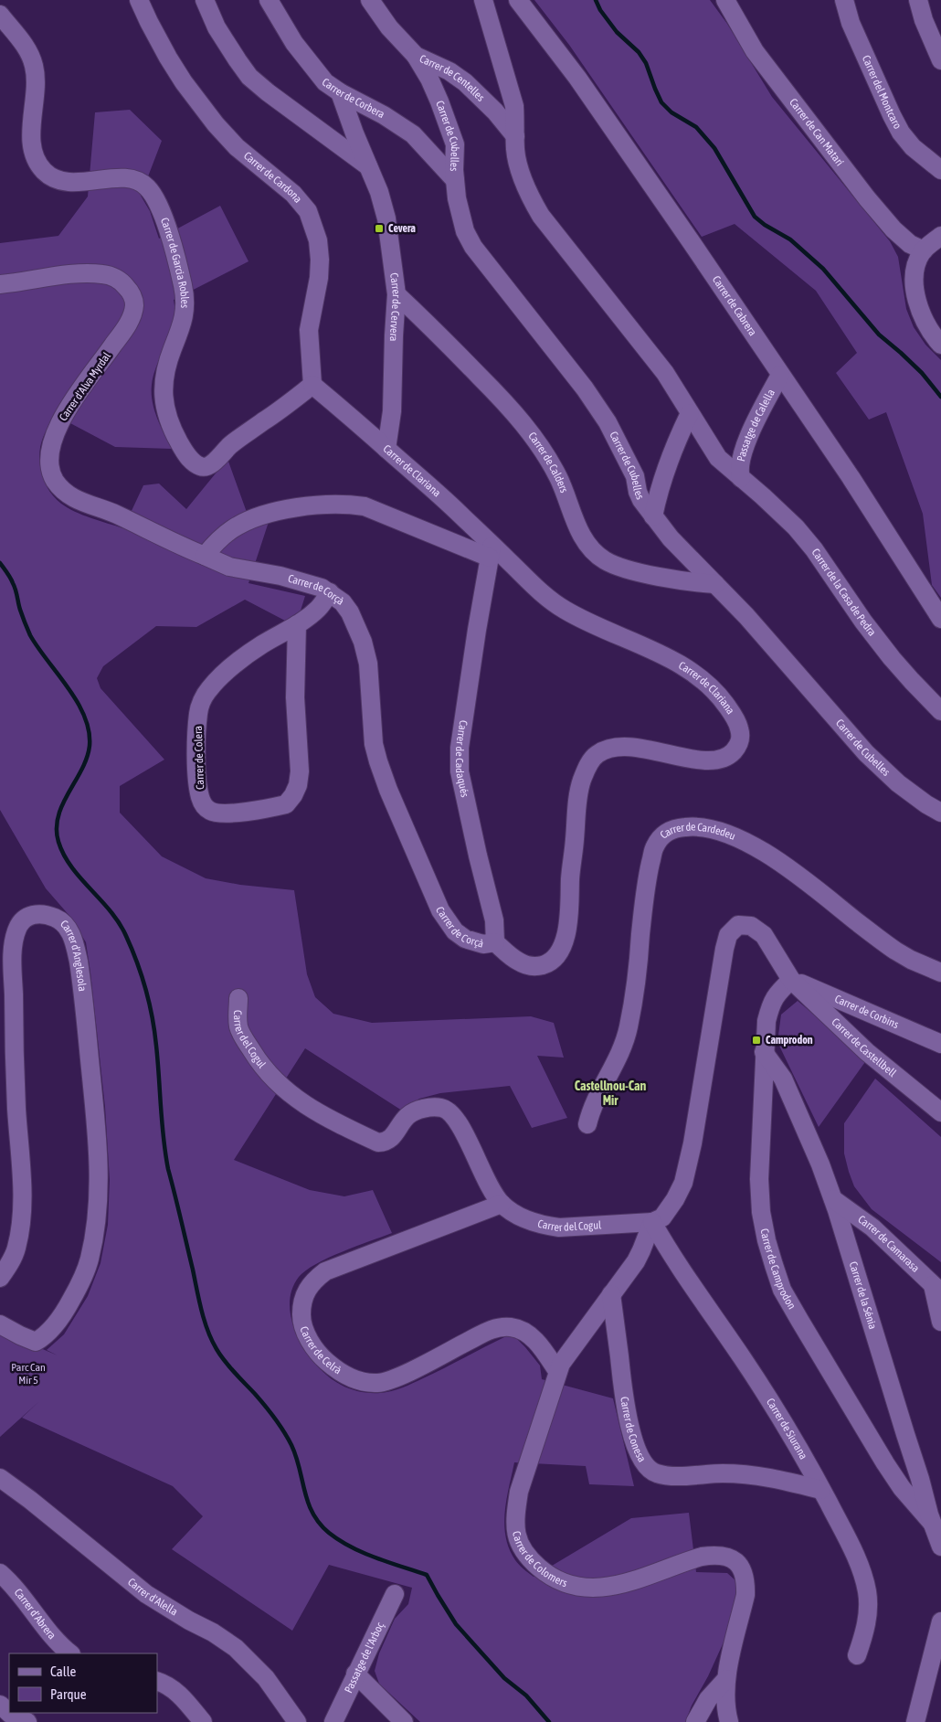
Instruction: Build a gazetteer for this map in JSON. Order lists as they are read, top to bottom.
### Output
{
  "streets": {
    "street": [
      "Carrer de Centelles",
      "Carrer del Montcaro",
      "Carrer de Corbera",
      "Carrer de Can Matarí",
      "Carrer de Cubelles",
      "Carrer de Cardona",
      "Carrer de Garcia Robles",
      "Carrer de Cabrera",
      "Carrer de Cervera",
      "Carrer d'Alva Myrdal",
      "Passatge de Calella",
      "Carrer de Calders",
      "Carrer de Clariana",
      "Carrer de Corçà",
      "Carrer de la Casa de Pedra",
      "Carrer de Colera",
      "Carrer de Cadaqués",
      "Carrer de Cardedeu",
      "Carrer d'Anglesola",
      "Carrer de Corbins",
      "Carrer del Cogul",
      "Carrer de Castellbell",
      "Carrer de Camarasa",
      "Carrer de Camprodon",
      "Carrer de la Sénia",
      "Carrer de Celrà",
      "Carrer de Conesa",
      "Carrer de Siurana",
      "Carrer de Colomers",
      "Carrer d'Alella",
      "Carrer d'Abrera",
      "Passatge de l'Arboç"
    ]
  },
  "crossings": [
    ["Carrer de Centelles", "Carrer de Cubelles"],
    ["Carrer de Corbera", "Carrer de Cubelles"],
    ["Carrer de Corbera", "Carrer de Cervera"],
    ["Carrer de Cubelles", "Carrer de Calders"],
    ["Carrer de Cardona", "Carrer de Garcia Robles"],
    ["Carrer de Cardona", "Carrer de Clariana"],
    ["Carrer de Garcia Robles", "Carrer de Clariana"],
    ["Carrer de Cabrera", "Passatge de Calella"],
    ["Carrer de Cervera", "Carrer de Calders"],
    ["Carrer de Cervera", "Carrer de Clariana"],
    ["Carrer d'Alva Myrdal", "Carrer de Corçà"],
    ["Passatge de Calella", "Carrer de la Casa de Pedra"],
    ["Carrer de Clariana", "Carrer de Corçà"],
    ["Carrer de Clariana", "Carrer de Cadaqués"],
    ["Carrer de Corçà", "Carrer de Colera"],
    ["Carrer de Corçà", "Carrer de Cadaqués"],
    ["Carrer de Corbins", "Carrer de Castellbell"],
    ["Carrer de Corbins", "Carrer de Camprodon"],
    ["Carrer del Cogul", "Carrer de Celrà"],
    ["Carrer del Cogul", "Carrer de Siurana"],
    ["Carrer del Cogul", "Carrer de Colomers"],
    ["Carrer de Castellbell", "Carrer de Camprodon"],
    ["Carrer de Camarasa", "Carrer de la Sénia"],
    ["Carrer de Camprodon", "Carrer de la Sénia"],
    ["Carrer de Celrà", "Carrer de Colomers"],
    ["Carrer de Conesa", "Carrer de Siurana"],
    ["Carrer de Conesa", "Carrer de Colomers"],
    ["Carrer de Siurana", "Carrer de Colomers"]
  ],
  "districts": ["Castellnou-Can Mir"],
  "parks": ["Parc Can Mir 5"],
  "places": {
    "transit": ["Cevera", "Camprodon"]
  },
  "legend": ["Calle", "Parque"]
}
